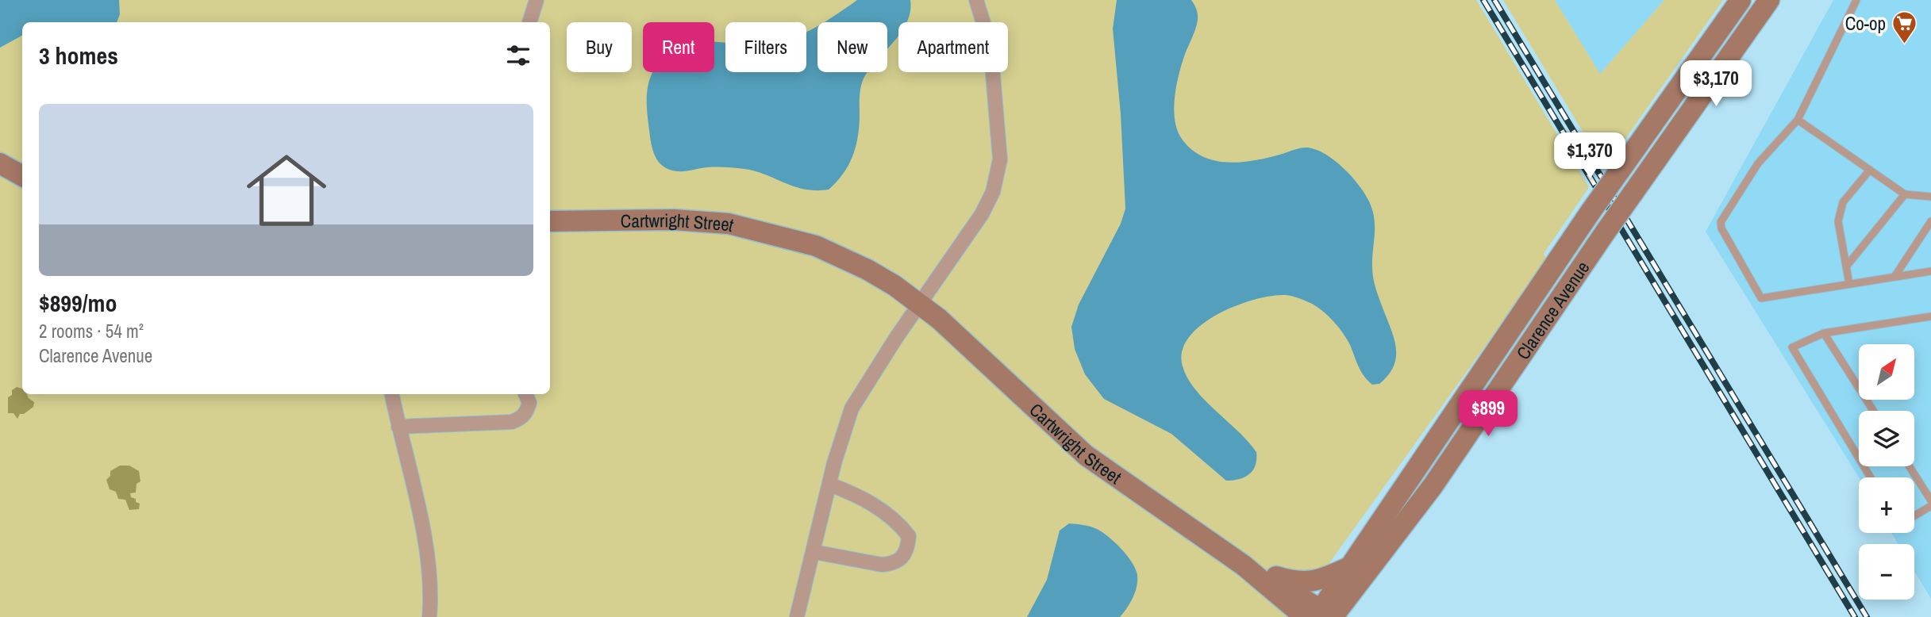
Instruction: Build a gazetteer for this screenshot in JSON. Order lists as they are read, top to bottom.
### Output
{
  "streets": {
    "main road": ["Cartwright Street", "Clarence Avenue"]
  },
  "crossings": [
    ["Cartwright Street", "Clarence Avenue"]
  ],
  "places": {
    "supermarket": ["Co-op"]
  },
  "north": "top right",
  "page": {
    "chip": [
      "Buy",
      "Rent",
      "Filters",
      "New",
      "Apartment"
    ],
    "heading": "3 homes",
    "price": ["$3,170", "$1,370", "$899"],
    "list": [
      {
        "name": "$899/mo",
        "note": "2 rooms · 54 m² · Clarence Avenue"
      }
    ],
    "map_buttons": ["+", "−"]
  }
}
